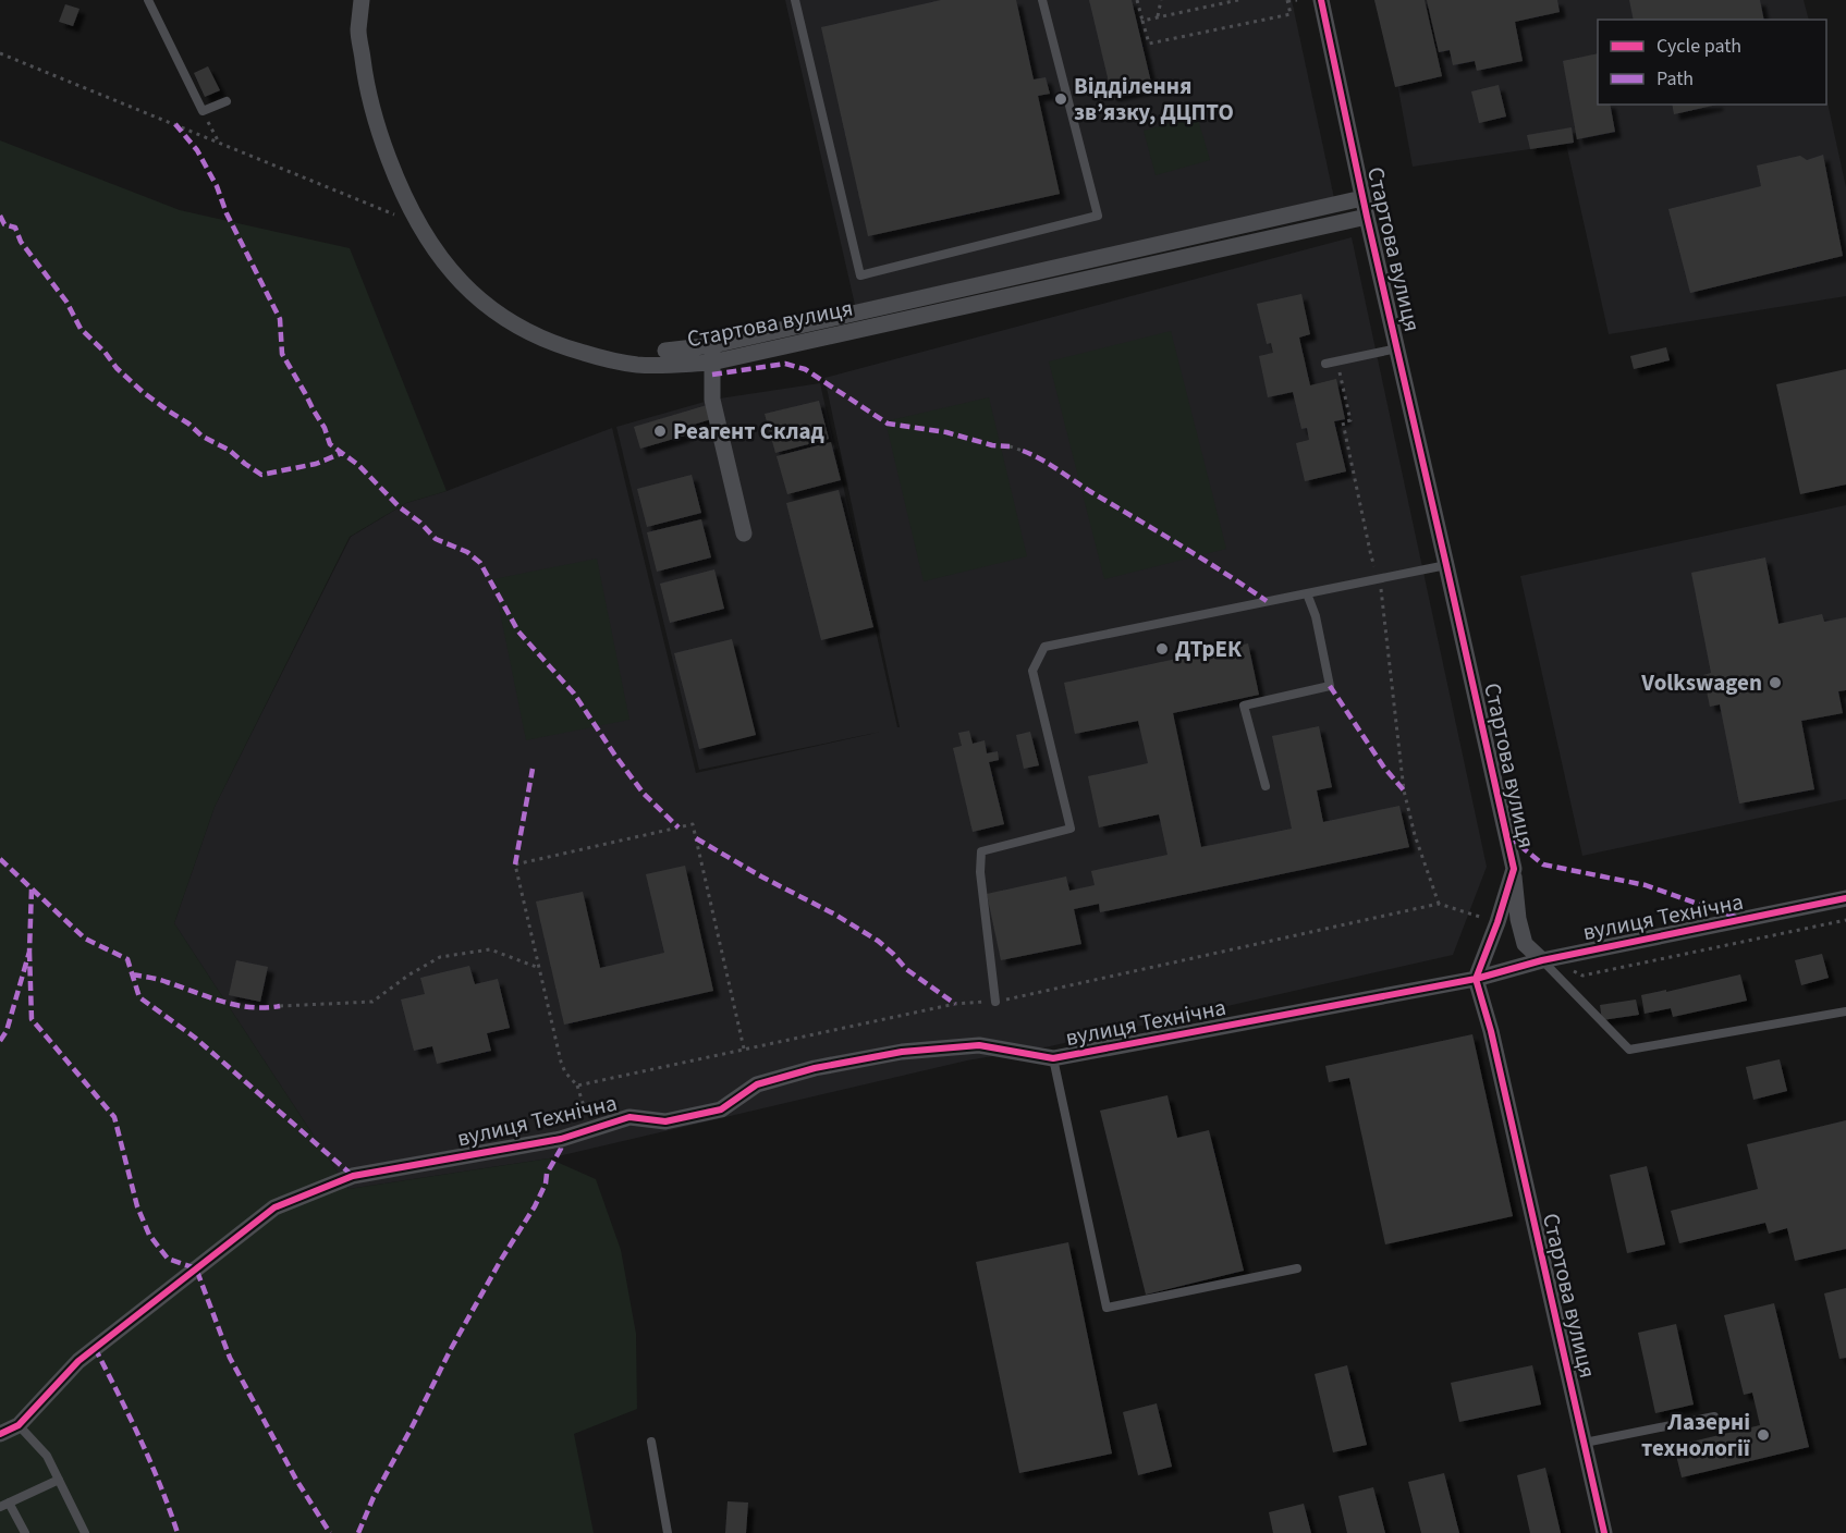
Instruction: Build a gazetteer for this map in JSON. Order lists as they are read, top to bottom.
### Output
{
  "streets": {
    "street": ["Стартова вулиця", "вулиця Технічна"]
  },
  "crossings": [
    ["Стартова вулиця", "вулиця Технічна"]
  ],
  "places": [
    "Відділення зв’язку, ДЦПТО",
    "Реагент Склад",
    "ДТрЕК",
    "Volkswagen",
    "Лазерні технології"
  ],
  "legend": ["Cycle path", "Path"]
}
